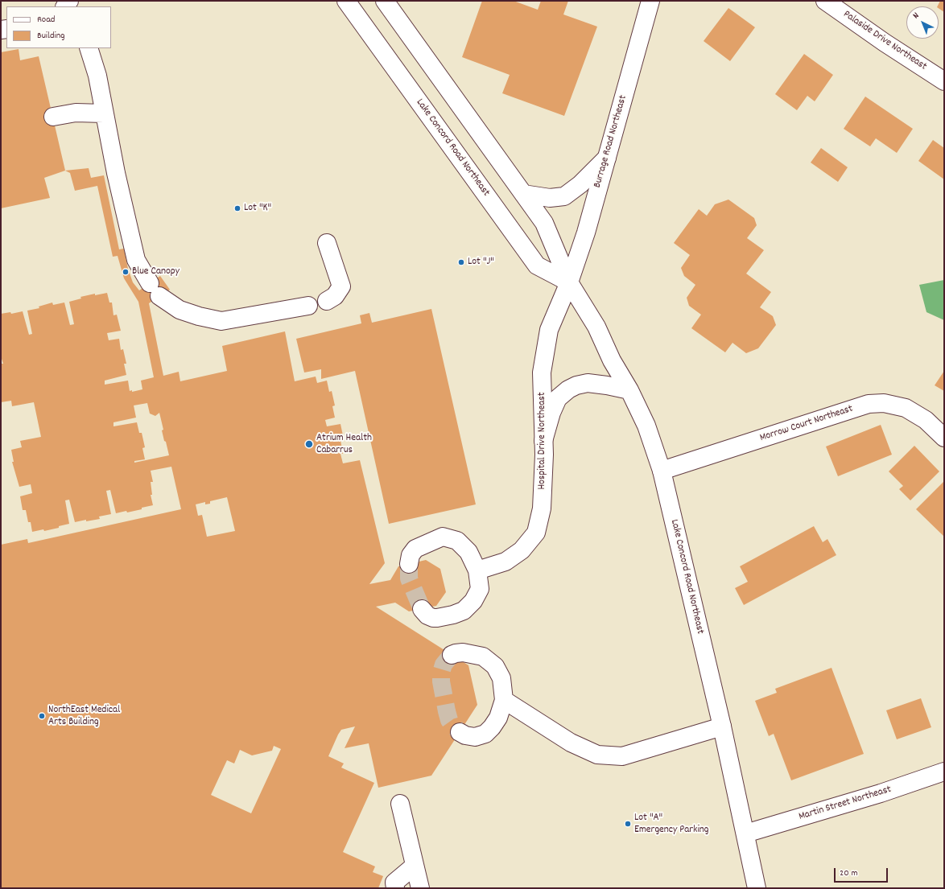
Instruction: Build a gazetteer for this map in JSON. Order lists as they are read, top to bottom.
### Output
{
  "streets": {
    "main road": [
      "Palaside Drive Northeast",
      "Burrage Road Northeast",
      "Lake Concord Road Northeast",
      "Morrow Court Northeast",
      "Hospital Drive Northeast",
      "Martin Street Northeast"
    ]
  },
  "crossings": [
    ["Burrage Road Northeast", "Lake Concord Road Northeast"],
    ["Burrage Road Northeast", "Hospital Drive Northeast"],
    ["Lake Concord Road Northeast", "Morrow Court Northeast"],
    ["Lake Concord Road Northeast", "Hospital Drive Northeast"],
    ["Lake Concord Road Northeast", "Martin Street Northeast"]
  ],
  "places": [
    "Lot \"K\"",
    "Lot \"J\"",
    "Blue Canopy",
    "Atrium Health Cabarrus",
    "NorthEast Medical Arts Building",
    "Lot \"A\" Emergency Parking"
  ],
  "legend": ["Road", "Building"],
  "scale_bar": "20 m",
  "north": "top left"
}
